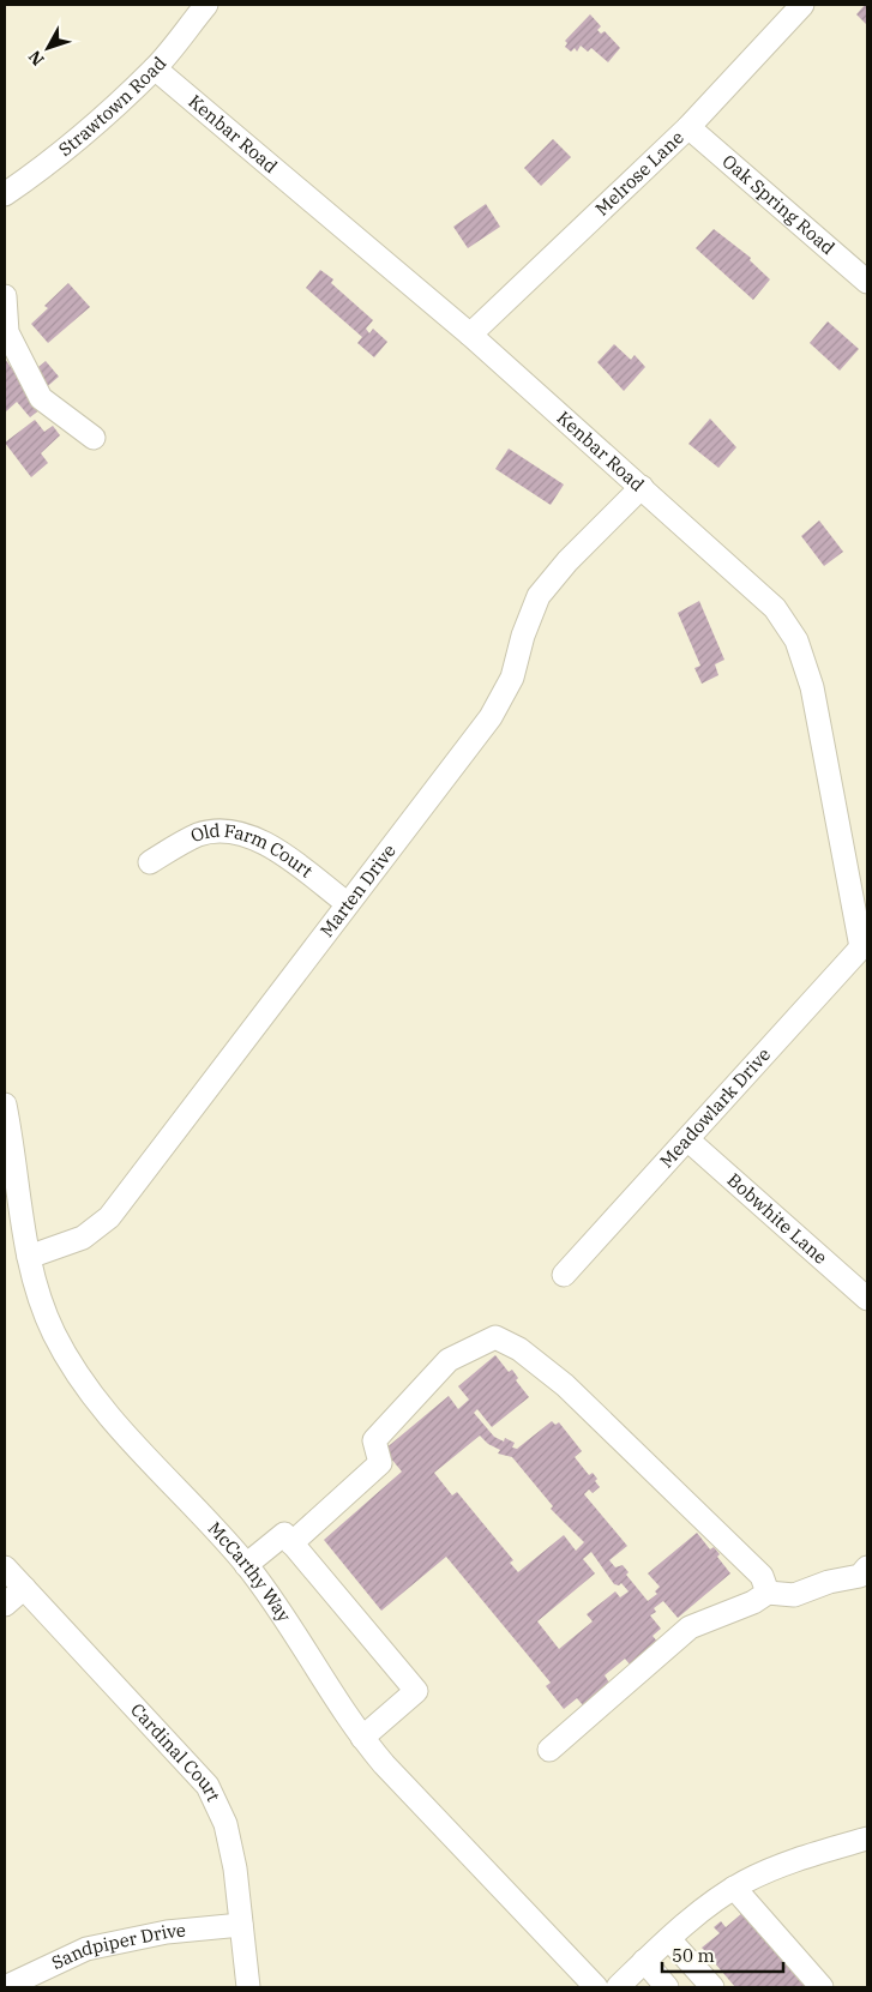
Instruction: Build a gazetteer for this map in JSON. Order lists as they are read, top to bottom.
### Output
{
  "streets": {
    "street": [
      "Strawtown Road",
      "Kenbar Road",
      "Melrose Lane",
      "Oak Spring Road",
      "Old Farm Court",
      "Marten Drive",
      "Meadowlark Drive",
      "Bobwhite Lane",
      "McCarthy Way",
      "Cardinal Court",
      "Sandpiper Drive"
    ]
  },
  "crossings": [
    ["Strawtown Road", "Kenbar Road"],
    ["Kenbar Road", "Melrose Lane"],
    ["Kenbar Road", "Marten Drive"],
    ["Kenbar Road", "Meadowlark Drive"],
    ["Melrose Lane", "Oak Spring Road"],
    ["Old Farm Court", "Marten Drive"],
    ["Marten Drive", "McCarthy Way"],
    ["Meadowlark Drive", "Bobwhite Lane"],
    ["Cardinal Court", "Sandpiper Drive"]
  ],
  "scale_bar": "50 m",
  "north": "bottom left"
}
